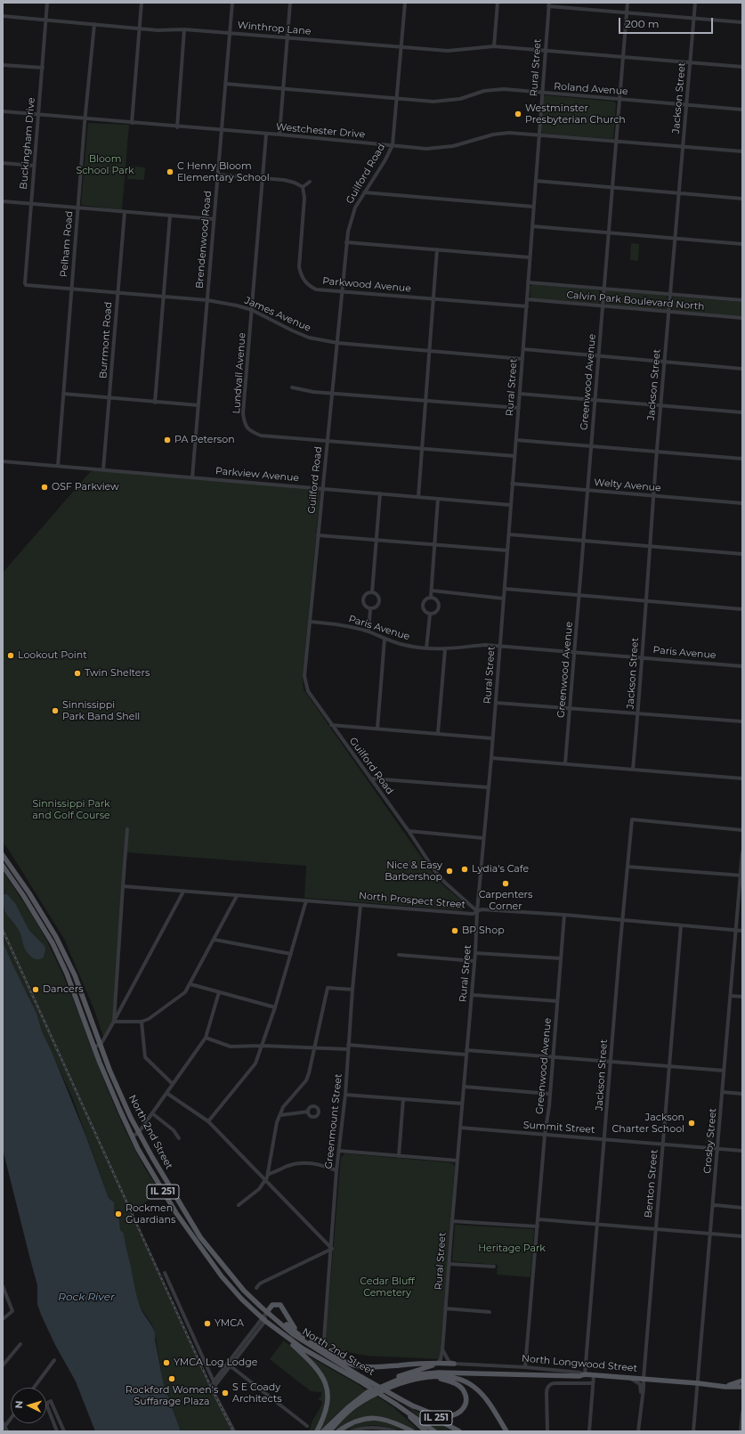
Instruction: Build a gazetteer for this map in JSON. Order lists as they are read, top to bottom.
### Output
{
  "streets": {
    "main road": ["North 2nd Street", "IL 251", "North Longwood Street"],
    "street": [
      "Winthrop Lane",
      "Rural Street",
      "Roland Avenue",
      "Jackson Street",
      "Westchester Drive",
      "Buckingham Drive",
      "Guilford Road",
      "Brendenwood Road",
      "Pelham Road",
      "Parkwood Avenue",
      "Calvin Park Boulevard North",
      "James Avenue",
      "Burrmont Road",
      "Lundvall Avenue",
      "Greenwood Avenue",
      "Parkview Avenue",
      "Welty Avenue",
      "Paris Avenue",
      "North Prospect Street",
      "Greenmount Street",
      "Summit Street",
      "Crosby Street",
      "Benton Street"
    ]
  },
  "crossings": [
    ["Winthrop Lane", "Rural Street"],
    ["Winthrop Lane", "Jackson Street"],
    ["Winthrop Lane", "Buckingham Drive"],
    ["Winthrop Lane", "Guilford Road"],
    ["Winthrop Lane", "Brendenwood Road"],
    ["Winthrop Lane", "Pelham Road"],
    ["Winthrop Lane", "Greenwood Avenue"],
    ["Rural Street", "Roland Avenue"],
    ["Rural Street", "Westchester Drive"],
    ["Rural Street", "Guilford Road"],
    ["Rural Street", "Parkwood Avenue"],
    ["Rural Street", "Calvin Park Boulevard North"],
    ["Rural Street", "James Avenue"],
    ["Rural Street", "Lundvall Avenue"],
    ["Rural Street", "Parkview Avenue"],
    ["Rural Street", "Welty Avenue"],
    ["Rural Street", "Paris Avenue"],
    ["Rural Street", "North Prospect Street"],
    ["Rural Street", "Summit Street"],
    ["Roland Avenue", "Jackson Street"],
    ["Roland Avenue", "Guilford Road"],
    ["Roland Avenue", "Brendenwood Road"],
    ["Roland Avenue", "Greenwood Avenue"],
    ["Jackson Street", "Westchester Drive"],
    ["Jackson Street", "Calvin Park Boulevard North"],
    ["Jackson Street", "Welty Avenue"],
    ["Jackson Street", "Paris Avenue"],
    ["Jackson Street", "North Prospect Street"],
    ["Jackson Street", "Summit Street"],
    ["Jackson Street", "North Longwood Street"],
    ["Westchester Drive", "Buckingham Drive"],
    ["Westchester Drive", "Guilford Road"],
    ["Westchester Drive", "Brendenwood Road"],
    ["Westchester Drive", "Pelham Road"],
    ["Westchester Drive", "Lundvall Avenue"],
    ["Westchester Drive", "Greenwood Avenue"],
    ["Buckingham Drive", "James Avenue"],
    ["Guilford Road", "Parkwood Avenue"],
    ["Guilford Road", "James Avenue"],
    ["Guilford Road", "Lundvall Avenue"],
    ["Guilford Road", "Parkview Avenue"],
    ["Guilford Road", "Paris Avenue"],
    ["Guilford Road", "North Prospect Street"],
    ["Brendenwood Road", "James Avenue"],
    ["Brendenwood Road", "Parkview Avenue"],
    ["Pelham Road", "James Avenue"],
    ["Pelham Road", "Parkview Avenue"],
    ["Calvin Park Boulevard North", "Greenwood Avenue"],
    ["James Avenue", "Burrmont Road"],
    ["James Avenue", "Lundvall Avenue"],
    ["Burrmont Road", "Parkview Avenue"],
    ["Greenwood Avenue", "Welty Avenue"],
    ["Greenwood Avenue", "Paris Avenue"],
    ["Greenwood Avenue", "North Prospect Street"],
    ["Greenwood Avenue", "Summit Street"],
    ["Greenwood Avenue", "North Longwood Street"],
    ["North Prospect Street", "Greenmount Street"],
    ["North Prospect Street", "Crosby Street"],
    ["North Prospect Street", "Benton Street"],
    ["Summit Street", "Crosby Street"],
    ["Summit Street", "Benton Street"],
    ["Crosby Street", "North Longwood Street"],
    ["Benton Street", "North Longwood Street"]
  ],
  "water": ["Rock River"],
  "parks": [
    "Bloom School Park",
    "Sinnissippi Park and Golf Course",
    "Heritage Park",
    "Cedar Bluff Cemetery"
  ],
  "places": [
    "Westminster Presbyterian Church",
    "C Henry Bloom Elementary School",
    "PA Peterson",
    "OSF Parkview",
    "Lookout Point",
    "Twin Shelters",
    "Sinnissippi Park Band Shell",
    "Lydia's Cafe",
    "Nice & Easy Barbershop",
    "Carpenters Corner",
    "BP Shop",
    "Dancers",
    "Jackson Charter School",
    "Rockmen Guardians",
    "YMCA",
    "YMCA Log Lodge",
    "Rockford Women's Suffarage Plaza",
    "S E Coady Architects"
  ],
  "scale_bar": "200 m",
  "north": "left"
}
